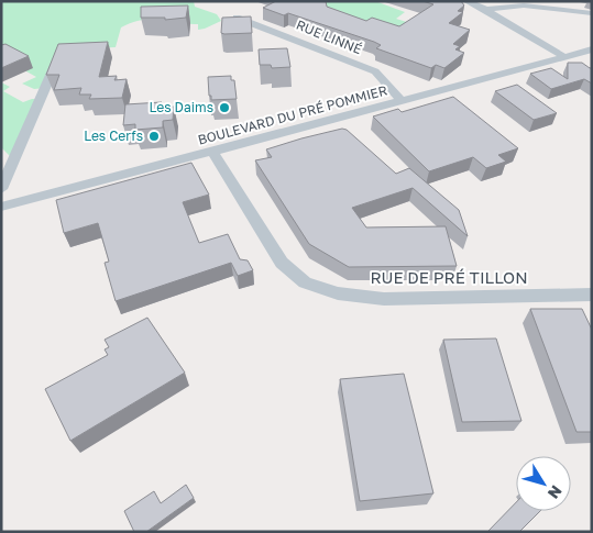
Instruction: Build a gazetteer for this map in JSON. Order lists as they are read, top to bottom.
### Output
{
  "streets": {
    "street": ["RUE LINNÉ", "BOULEVARD DU PRÉ POMMIER", "RUE DE PRÉ TILLON"]
  },
  "crossings": [
    ["RUE LINNÉ", "BOULEVARD DU PRÉ POMMIER"],
    ["BOULEVARD DU PRÉ POMMIER", "RUE DE PRÉ TILLON"]
  ],
  "places": ["Les Daims", "Les Cerfs"],
  "north": "bottom right"
}
